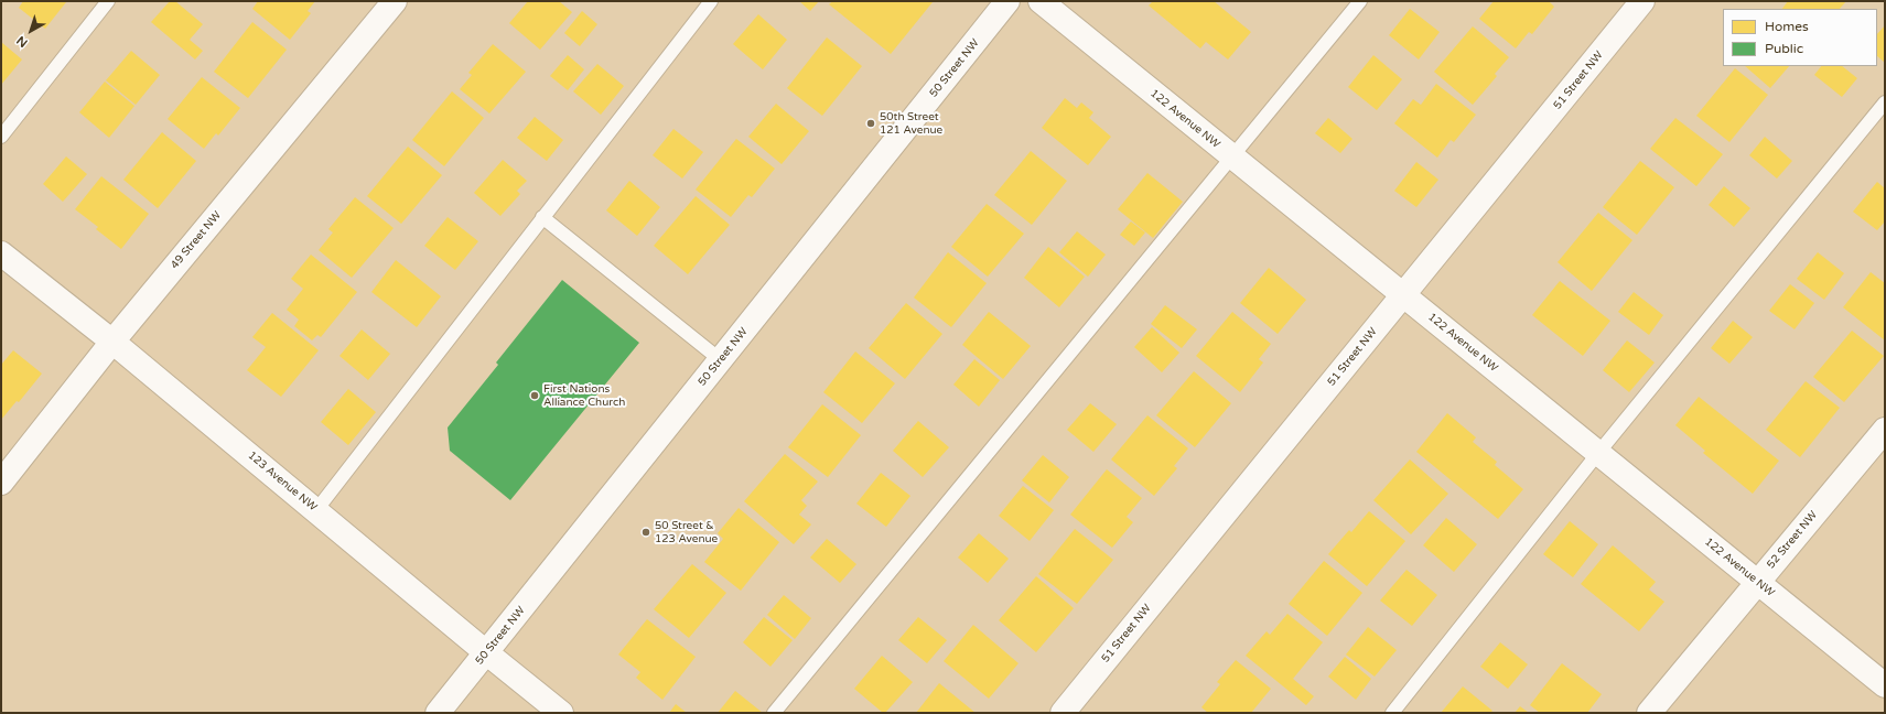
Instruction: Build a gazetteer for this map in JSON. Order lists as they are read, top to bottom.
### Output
{
  "streets": {
    "street": [
      "50 Street NW",
      "51 Street NW",
      "122 Avenue NW",
      "49 Street NW",
      "123 Avenue NW",
      "52 Street NW"
    ]
  },
  "crossings": [
    ["50 Street NW", "123 Avenue NW"],
    ["51 Street NW", "122 Avenue NW"],
    ["122 Avenue NW", "52 Street NW"],
    ["49 Street NW", "123 Avenue NW"]
  ],
  "places": ["50th Street 121 Avenue", "First Nations Alliance Church", "50 Street & 123 Avenue"],
  "legend": ["Homes", "Public"],
  "north": "bottom left"
}
